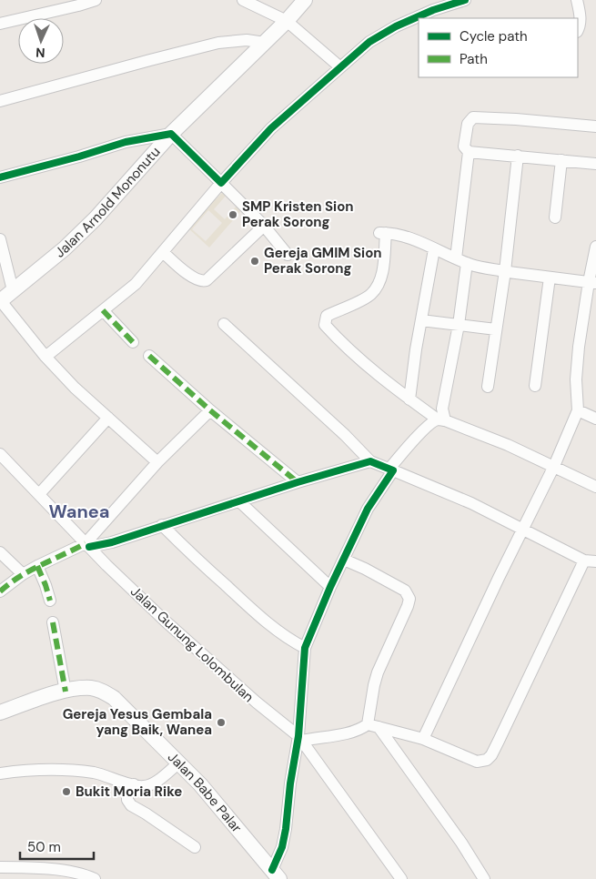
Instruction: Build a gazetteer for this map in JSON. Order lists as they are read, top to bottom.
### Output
{
  "streets": {
    "street": ["Jalan Arnold Mononutu", "Jalan Gunung Lolombulan", "Jalan Babe Palar"]
  },
  "districts": ["Wanea"],
  "places": [
    "SMP Kristen Sion Perak Sorong",
    "Gereja GMIM Sion Perak Sorong",
    "Gereja Yesus Gembala yang Baik, Wanea",
    "Bukit Moria Rike"
  ],
  "legend": ["Cycle path", "Path"],
  "scale_bar": "50 m",
  "north": "bottom"
}
